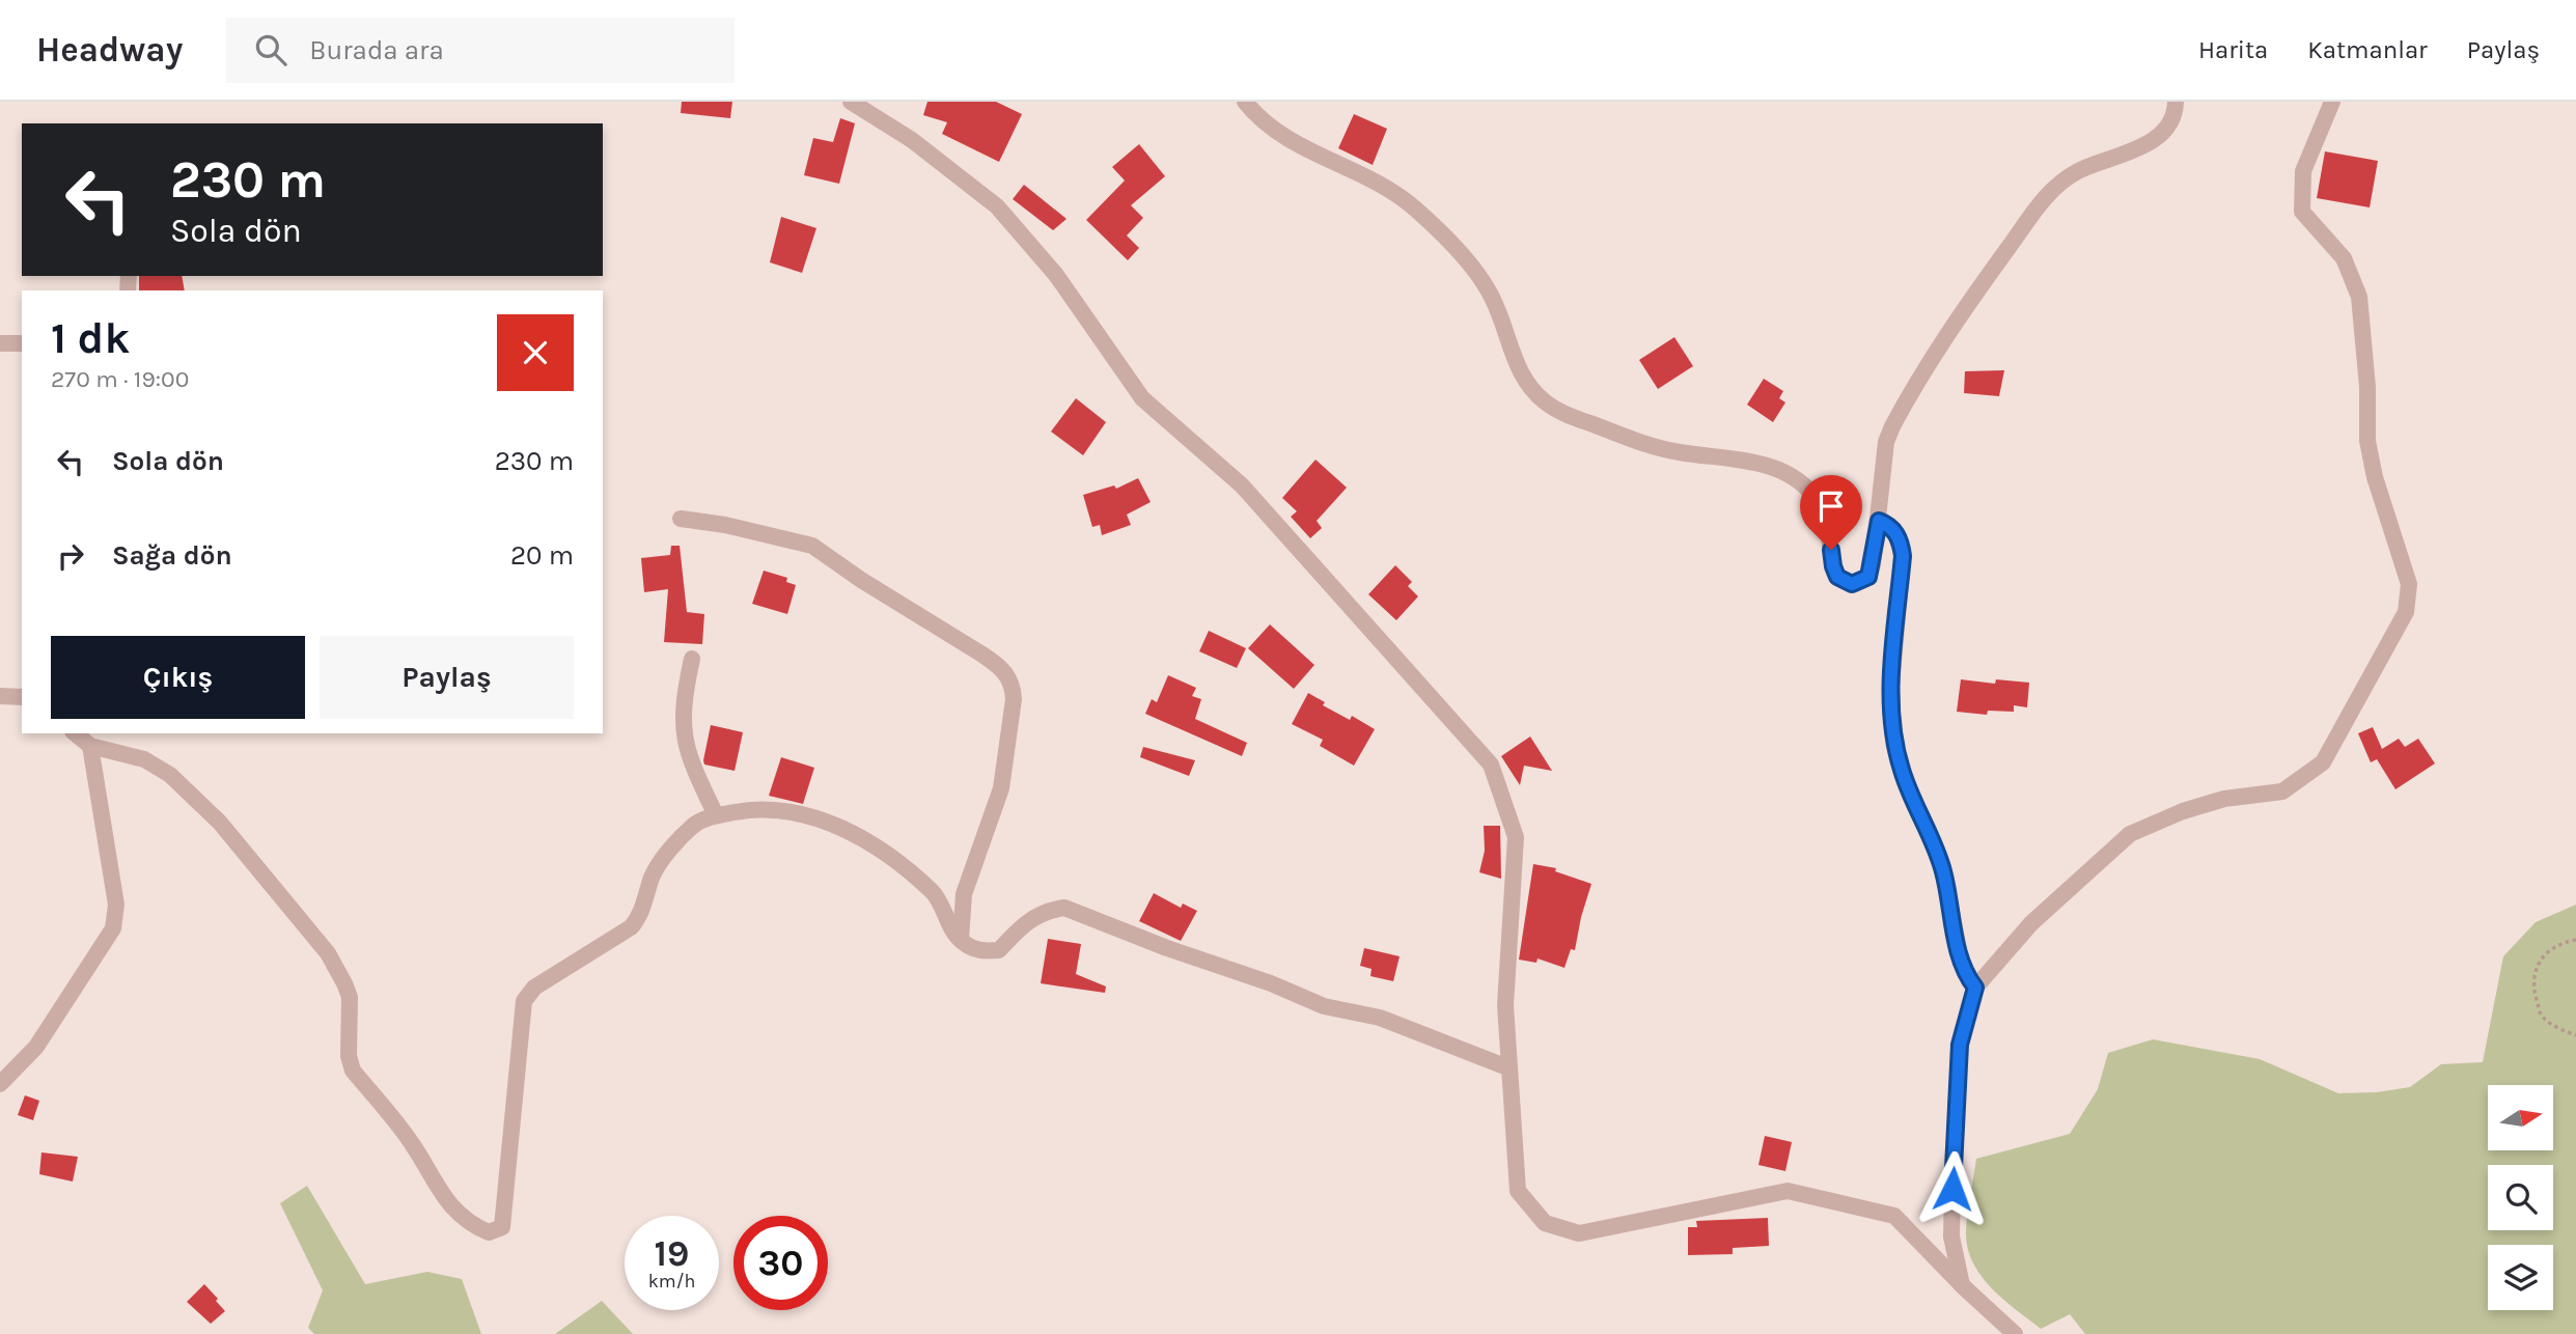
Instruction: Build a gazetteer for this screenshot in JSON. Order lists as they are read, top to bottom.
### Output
{
  "north": "right",
  "page": {
    "header": "Headway",
    "search": "Burada ara",
    "nav": ["Harita", "Katmanlar", "Paylaş"],
    "turn": ["230 m", "Sola dön"],
    "heading": ["1 dk", "270 m · 19:00"],
    "list": [
      {
        "name": "Sola dön",
        "value": "230 m"
      },
      {
        "name": "Sağa dön",
        "value": "20 m"
      }
    ],
    "buttons": ["Çıkış", "Paylaş"],
    "speed": "19 km/h",
    "limit": "30"
  }
}
